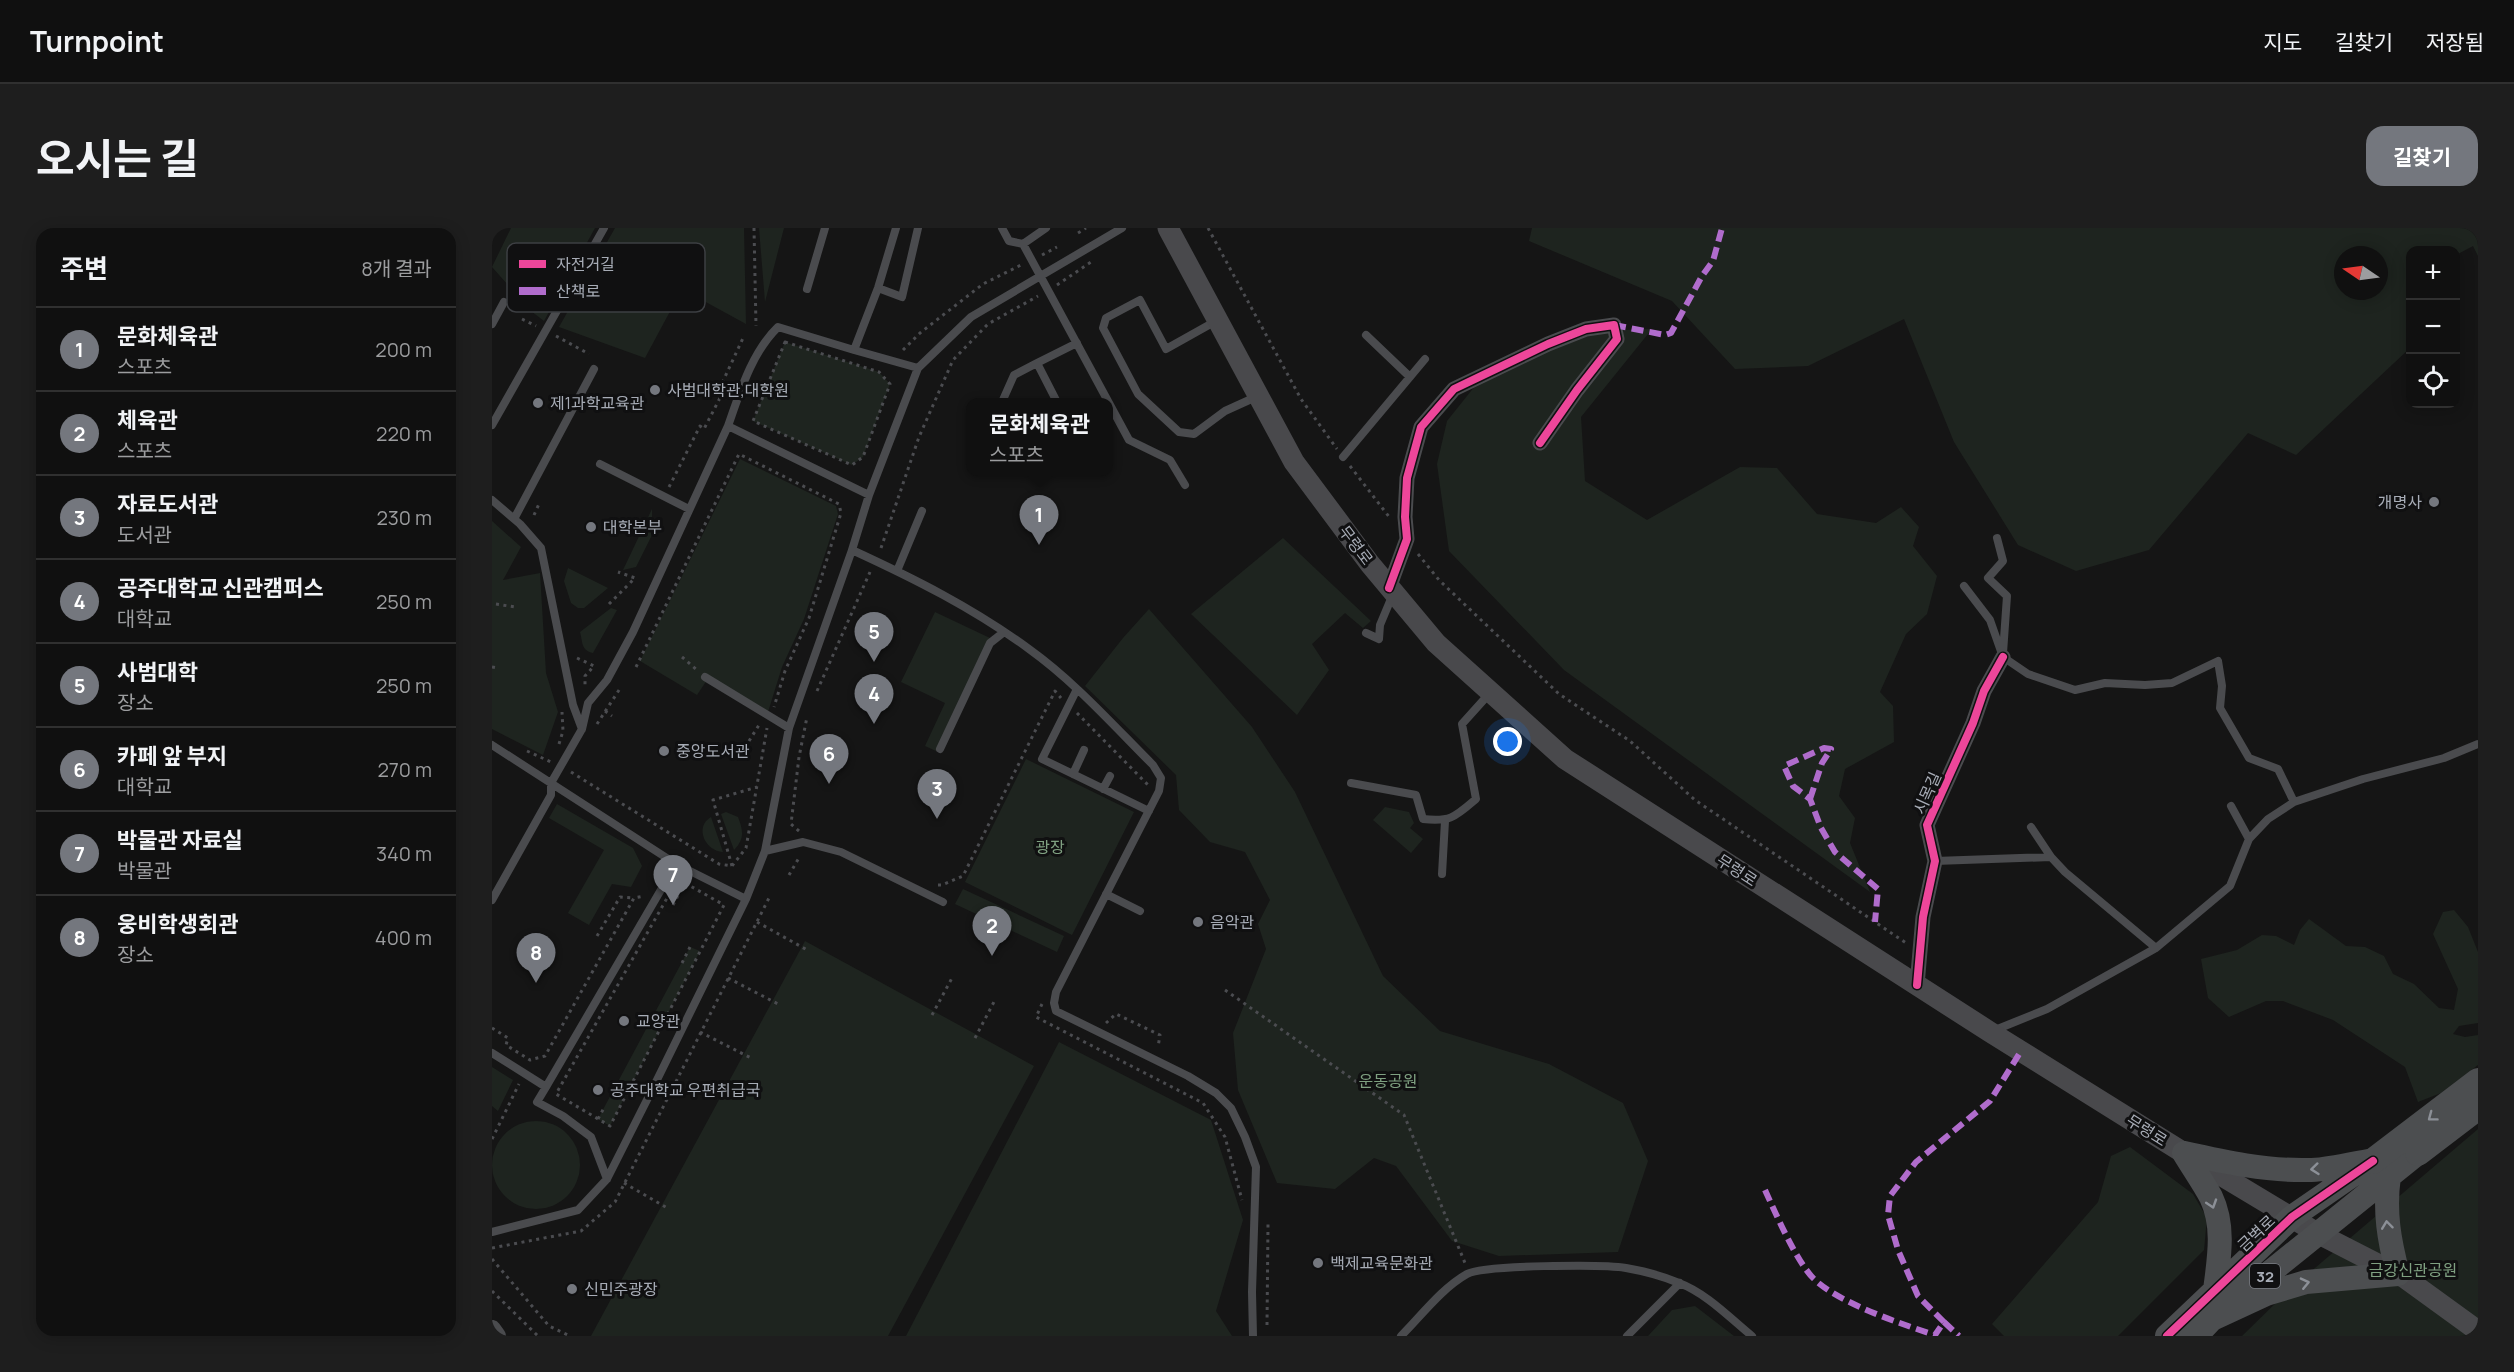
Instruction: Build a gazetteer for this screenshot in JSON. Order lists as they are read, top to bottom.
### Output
{
  "streets": {
    "highway": ["금벽로", "32"],
    "main road": ["무령로"],
    "street": ["시목길"]
  },
  "crossings": [
    ["무령로", "시목길"],
    ["무령로", "금벽로"]
  ],
  "parks": ["광장", "운동공원", "금강신관공원"],
  "places": [
    "사범대학관,대학원",
    "제1과학교육관",
    "개명사",
    "대학본부",
    "중앙도서관",
    "음악관",
    "교양관",
    "공주대학교 우편취급국",
    "백제교육문화관",
    "신민주광장"
  ],
  "legend": ["자전거길", "산책로"],
  "north": "left",
  "page": {
    "header": "Turnpoint",
    "nav": ["지도", "길찾기", "저장됨"],
    "title": "오시는 길",
    "buttons": "길찾기",
    "heading": ["주변", "8개 결과"],
    "map_buttons": ["+", "−"],
    "list": [
      {
        "mark": "1",
        "name": "문화체육관",
        "note": "스포츠",
        "value": "200 m"
      },
      {
        "mark": "2",
        "name": "체육관",
        "note": "스포츠",
        "value": "220 m"
      },
      {
        "mark": "3",
        "name": "자료도서관",
        "note": "도서관",
        "value": "230 m"
      },
      {
        "mark": "4",
        "name": "공주대학교 신관캠퍼스",
        "note": "대학교",
        "value": "250 m"
      },
      {
        "mark": "5",
        "name": "사범대학",
        "note": "장소",
        "value": "250 m"
      },
      {
        "mark": "6",
        "name": "카페 앞 부지",
        "note": "대학교",
        "value": "270 m"
      },
      {
        "mark": "7",
        "name": "박물관 자료실",
        "note": "박물관",
        "value": "340 m"
      },
      {
        "mark": "8",
        "name": "웅비학생회관",
        "note": "장소",
        "value": "400 m"
      }
    ],
    "popup": ["문화체육관", "스포츠"],
    "pins": [
      "1",
      "5",
      "4",
      "6",
      "3",
      "7",
      "2",
      "8"
    ]
  }
}
